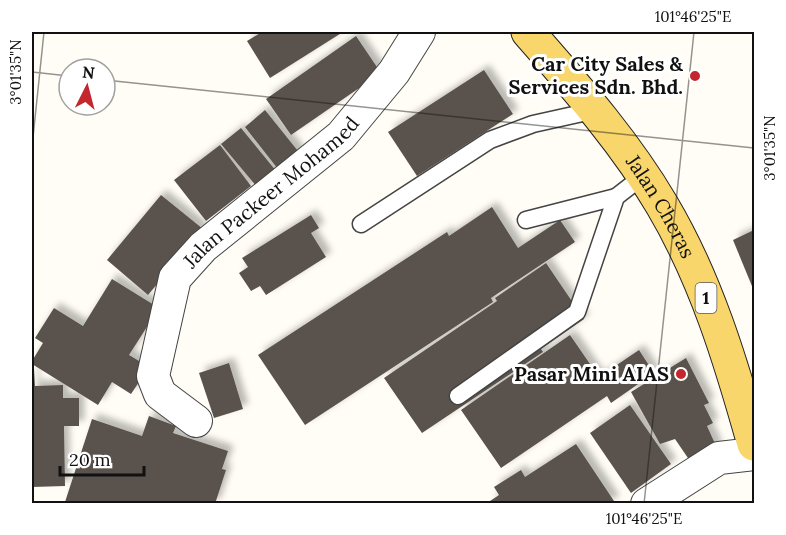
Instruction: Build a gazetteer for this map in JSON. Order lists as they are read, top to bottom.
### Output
{
  "streets": {
    "main road": ["Jalan Cheras", "1"],
    "street": ["Jalan Packeer Mohamed"]
  },
  "places": ["Car City Sales & Services Sdn. Bhd.", "Pasar Mini AIAS"],
  "scale_bar": "20 m",
  "north": "top",
  "coordinates": ["101°46'25\"E", "3°01'35\"N"]
}
